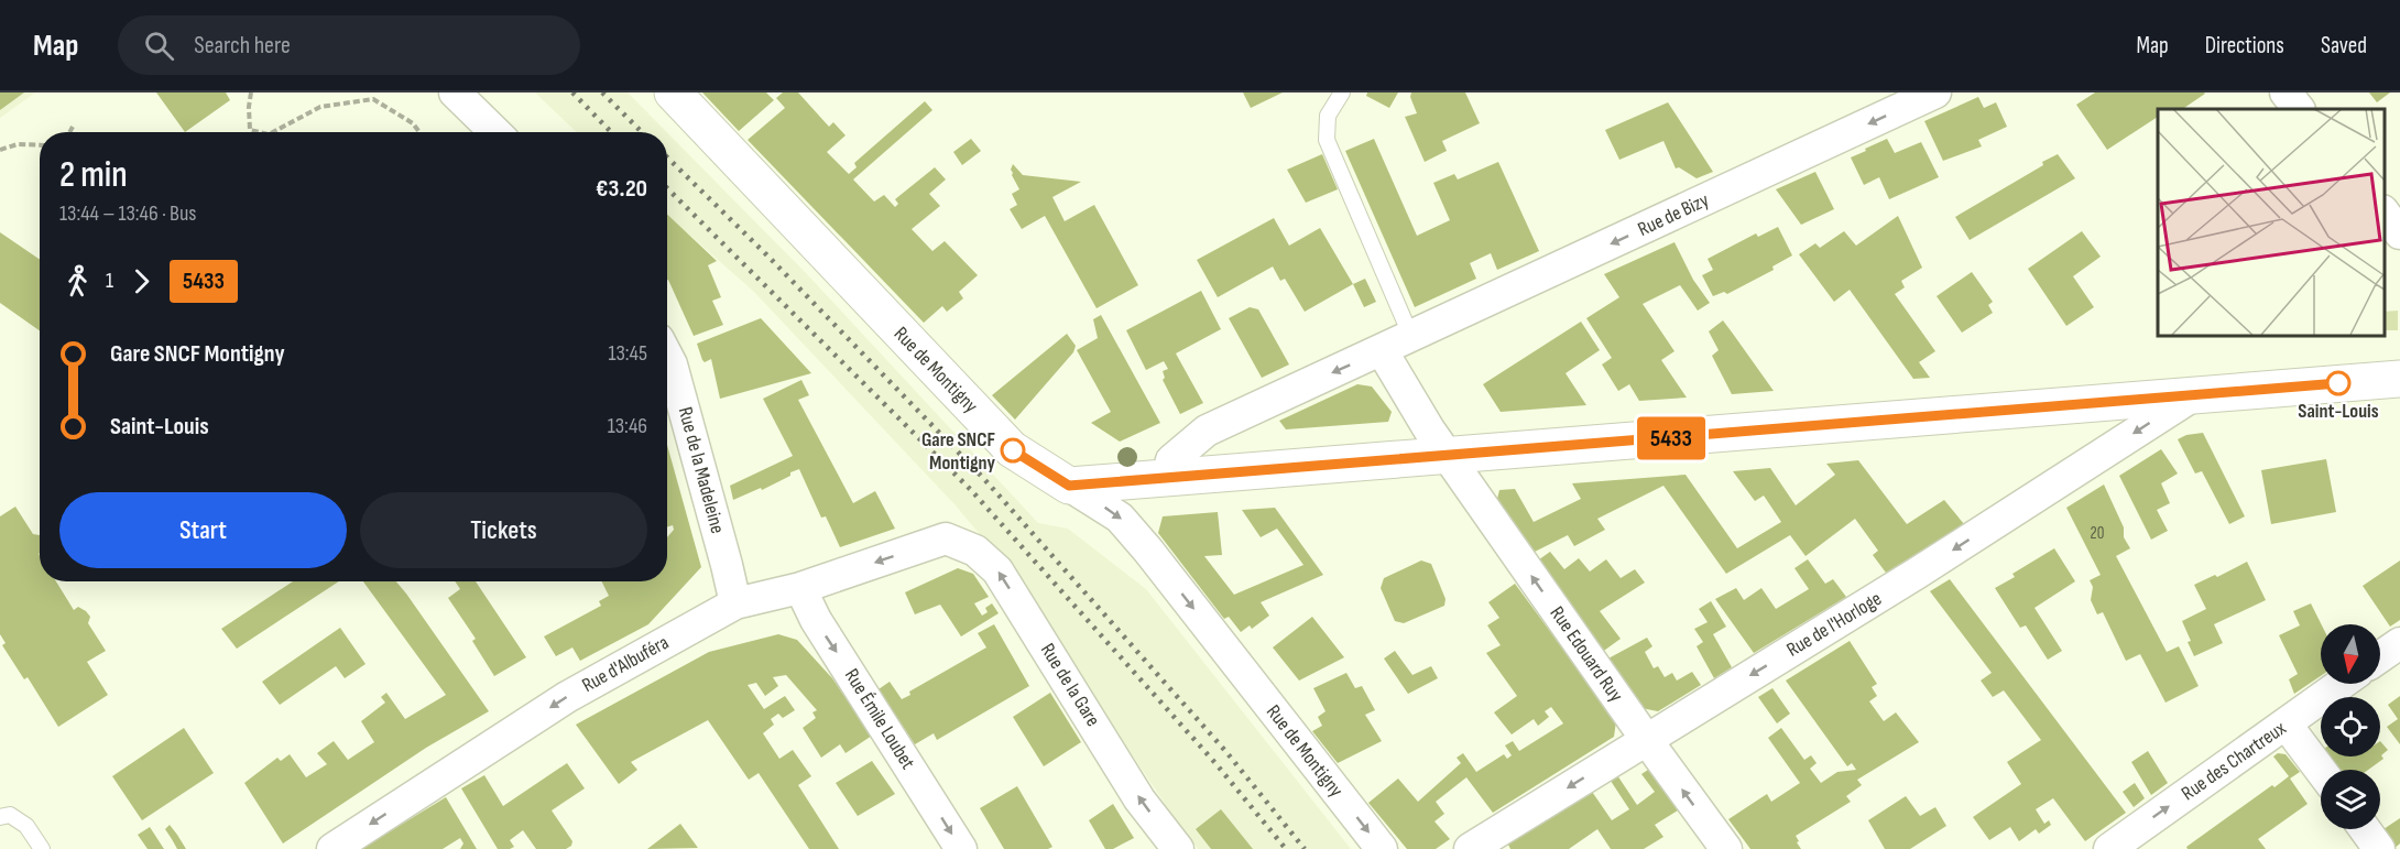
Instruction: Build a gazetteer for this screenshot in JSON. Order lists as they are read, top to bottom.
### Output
{
  "streets": {
    "main road": ["Rue de Montigny"],
    "street": [
      "Rue de Bizy",
      "Rue de la Madeleine",
      "Rue de l'Horloge",
      "Rue Edouard Ruy",
      "Rue d'Albuféra",
      "Rue de la Gare",
      "Rue Émile Loubet",
      "Rue des Chartreux"
    ]
  },
  "crossings": [
    ["Rue de Bizy", "Rue Edouard Ruy"],
    ["Rue de la Madeleine", "Rue d'Albuféra"],
    ["Rue de l'Horloge", "Rue Edouard Ruy"],
    ["Rue d'Albuféra", "Rue de la Gare"],
    ["Rue d'Albuféra", "Rue Émile Loubet"]
  ],
  "one_way": [
    "Rue de Bizy",
    "Rue de Montigny",
    "Rue de l'Horloge",
    "Rue Edouard Ruy",
    "Rue d'Albuféra",
    "Rue de la Gare",
    "Rue Émile Loubet",
    "Rue des Chartreux"
  ],
  "places": ["Saint-Louis", "Gare SNCF Montigny"],
  "lines": ["bus line 5433"],
  "house_numbers": ["20"],
  "north": "bottom",
  "page": {
    "header": "Map",
    "search": "Search here",
    "nav": ["Map", "Directions", "Saved"],
    "on_map": "5433",
    "heading": ["2 min", "13:44 – 13:46 · Bus", "€3.20"],
    "legs": ["1", "5433"],
    "list": [
      {
        "name": "Gare SNCF Montigny",
        "value": "13:45"
      },
      {
        "name": "Saint-Louis",
        "value": "13:46"
      }
    ],
    "buttons": ["Start", "Tickets"]
  }
}
